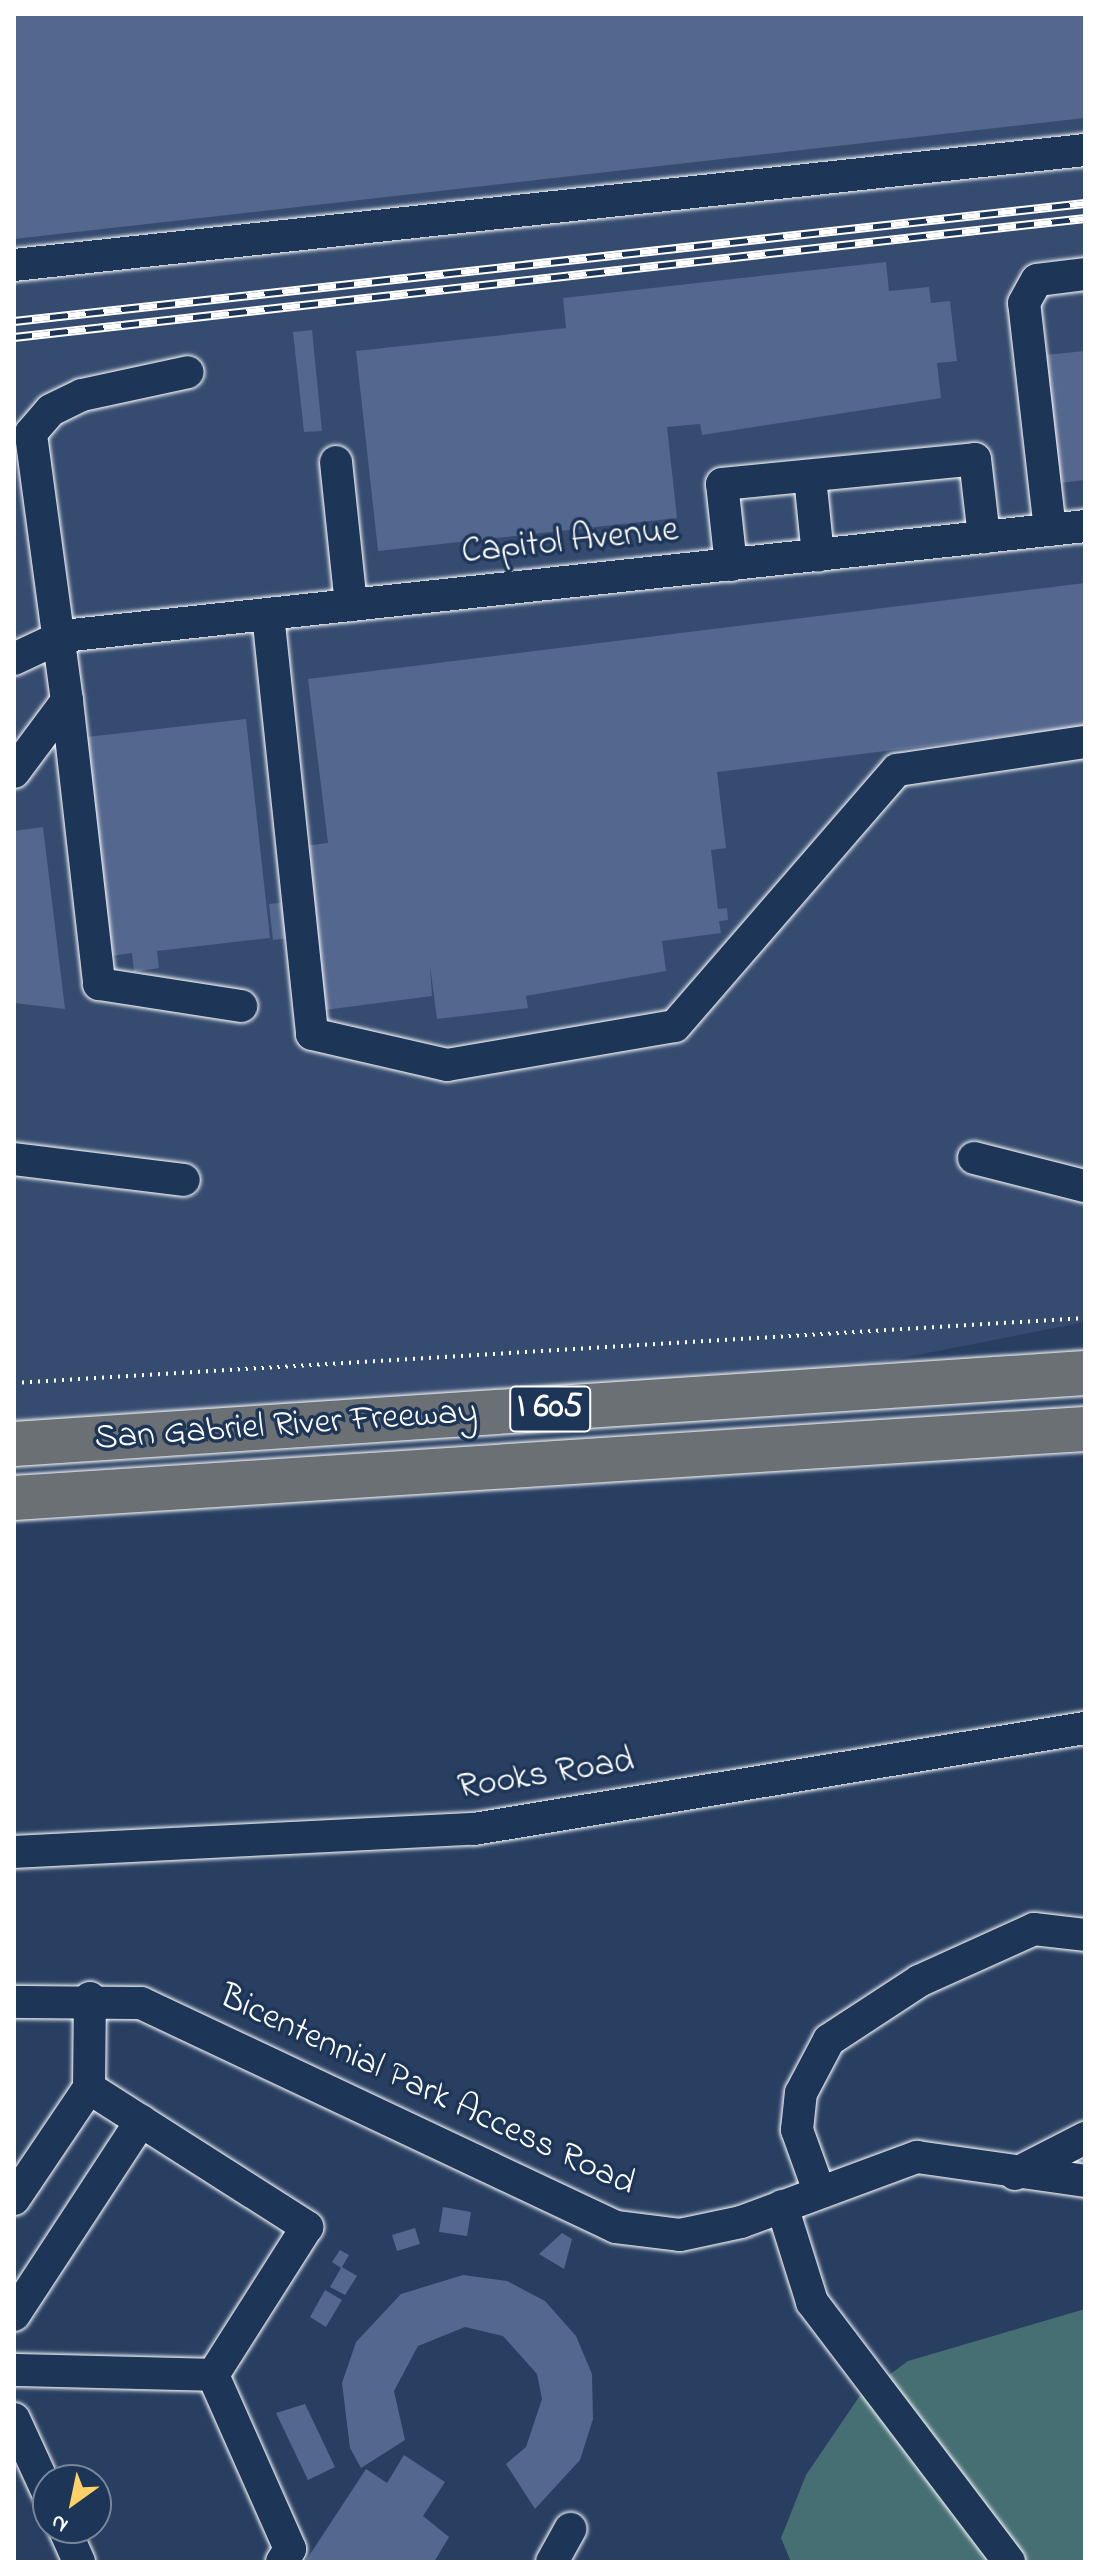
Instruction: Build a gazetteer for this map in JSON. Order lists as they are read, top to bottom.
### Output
{
  "streets": {
    "highway": ["I 605", "San Gabriel River Freeway"],
    "street": ["Capitol Avenue", "Rooks Road", "Bicentennial Park Access Road"]
  },
  "north": "bottom left"
}
